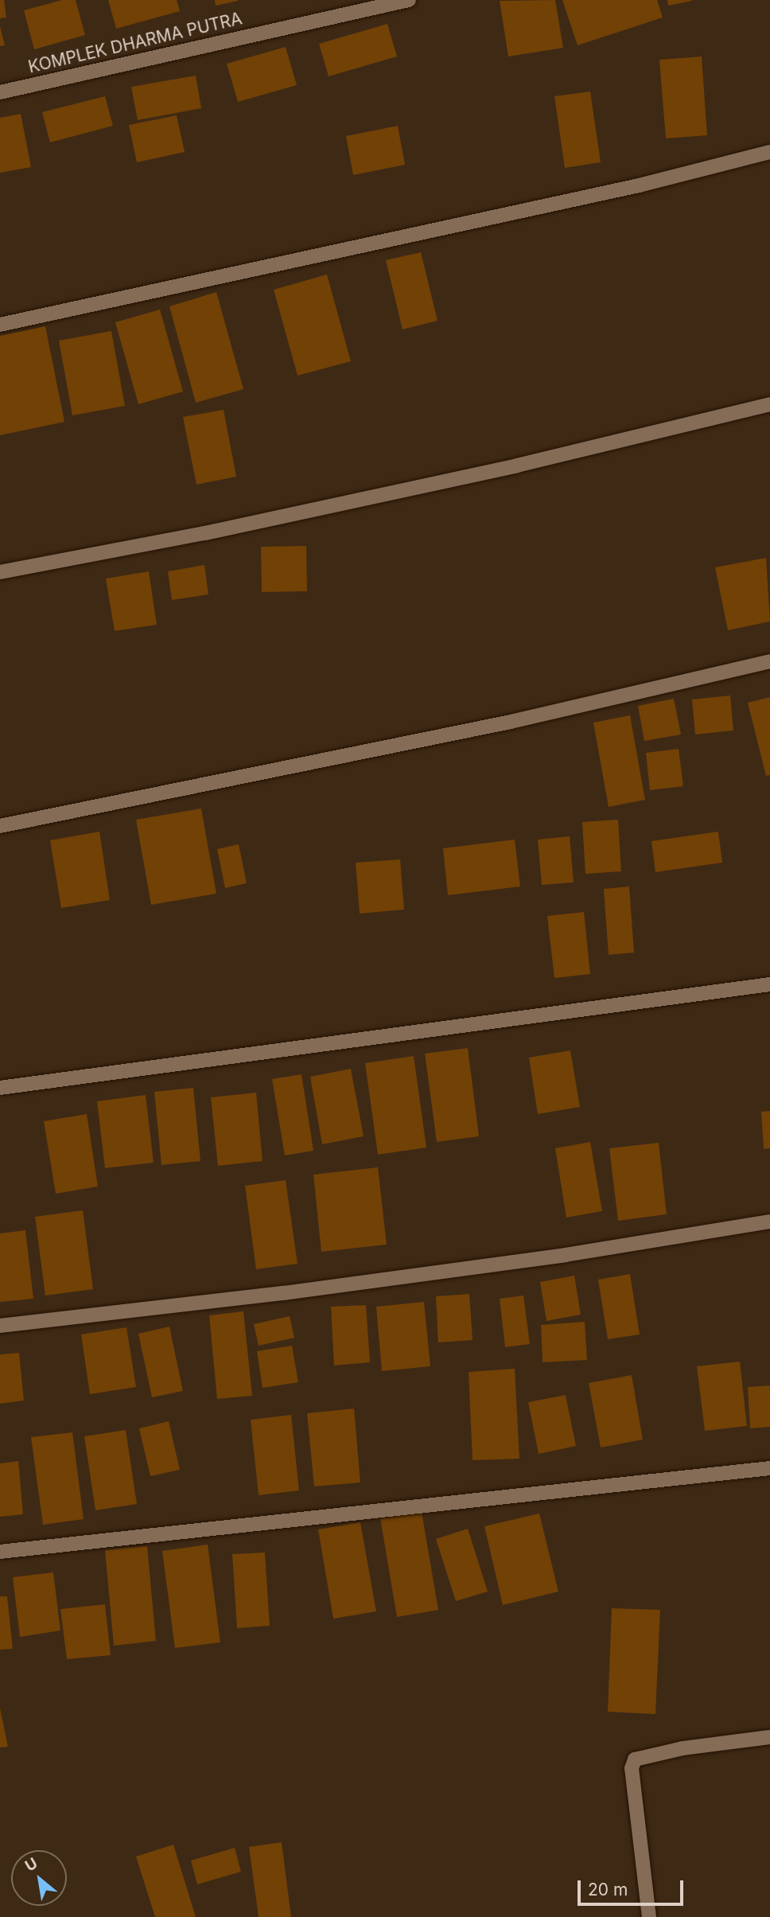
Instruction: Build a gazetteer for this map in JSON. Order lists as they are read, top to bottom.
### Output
{
  "streets": {
    "street": ["KOMPLEK DHARMA PUTRA"]
  },
  "scale_bar": "20 m",
  "north": "top left"
}
